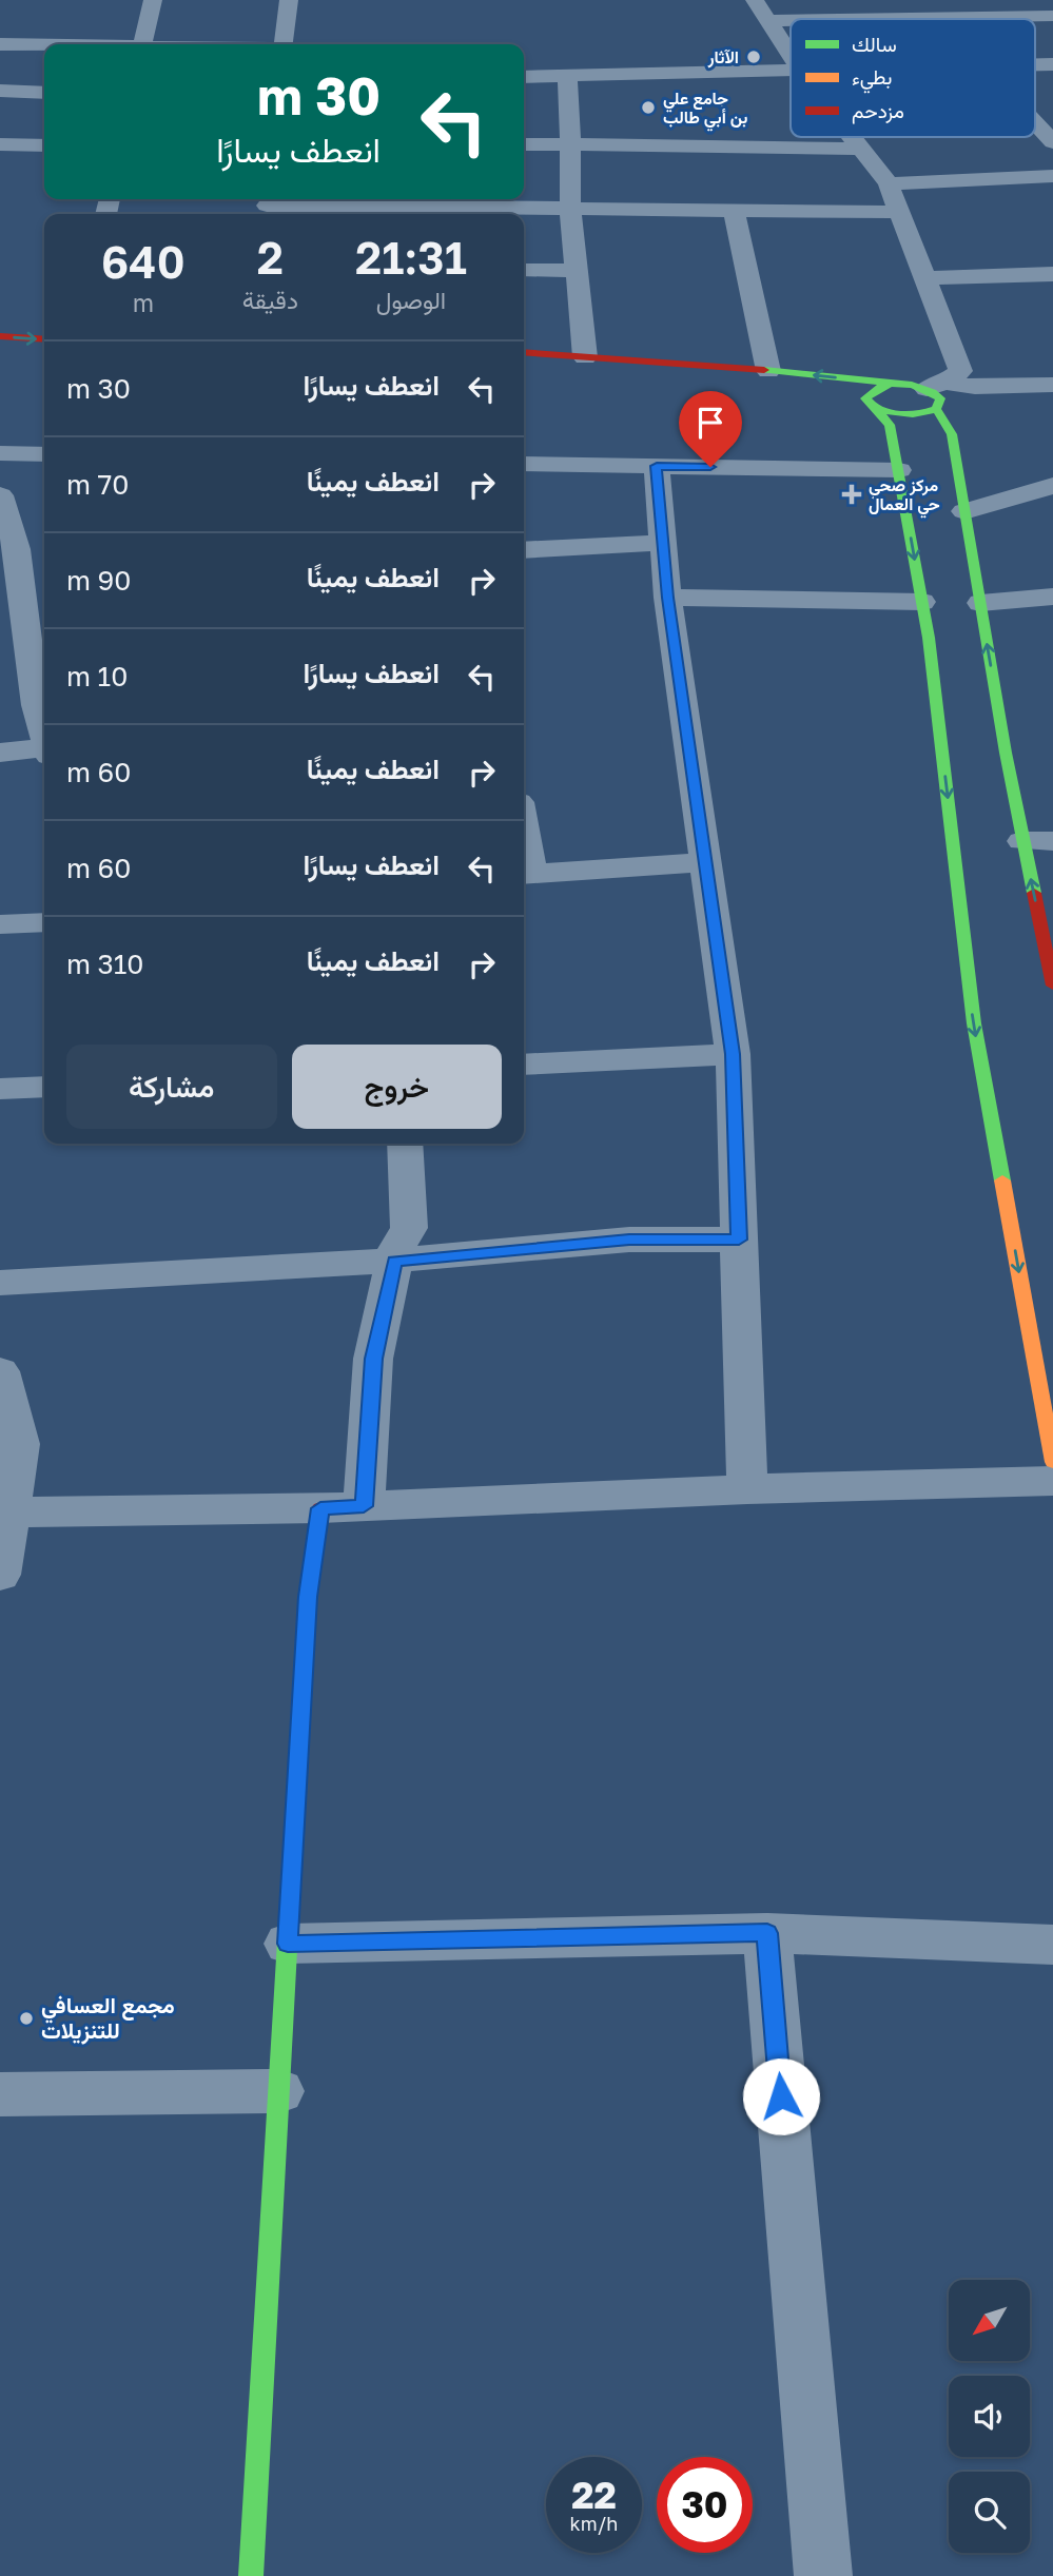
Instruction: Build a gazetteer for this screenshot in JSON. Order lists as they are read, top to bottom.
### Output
{
  "places": {
    "other": ["الآثار", "جامع علي بن أبي طالب", "مجمع العسافي للتنزيلات"],
    "health": ["مركز صحي حي العمال"]
  },
  "legend": ["سالك", "بطيء", "مزدحم"],
  "north": "bottom left",
  "page": {
    "turn": ["30 m", "انعطف يسارًا"],
    "eta": [
      "21:31",
      "الوصول",
      "2",
      "دقيقة",
      "640",
      "m"
    ],
    "list": [
      {
        "name": "انعطف يسارًا",
        "value": "30 m"
      },
      {
        "name": "انعطف يمينًا",
        "value": "70 m"
      },
      {
        "name": "انعطف يمينًا",
        "value": "90 m"
      },
      {
        "name": "انعطف يسارًا",
        "value": "10 m"
      },
      {
        "name": "انعطف يمينًا",
        "value": "60 m"
      },
      {
        "name": "انعطف يسارًا",
        "value": "60 m"
      },
      {
        "name": "انعطف يمينًا",
        "value": "310 m"
      }
    ],
    "buttons": ["خروج", "مشاركة"],
    "speed": "22 km/h",
    "limit": "30"
  }
}
